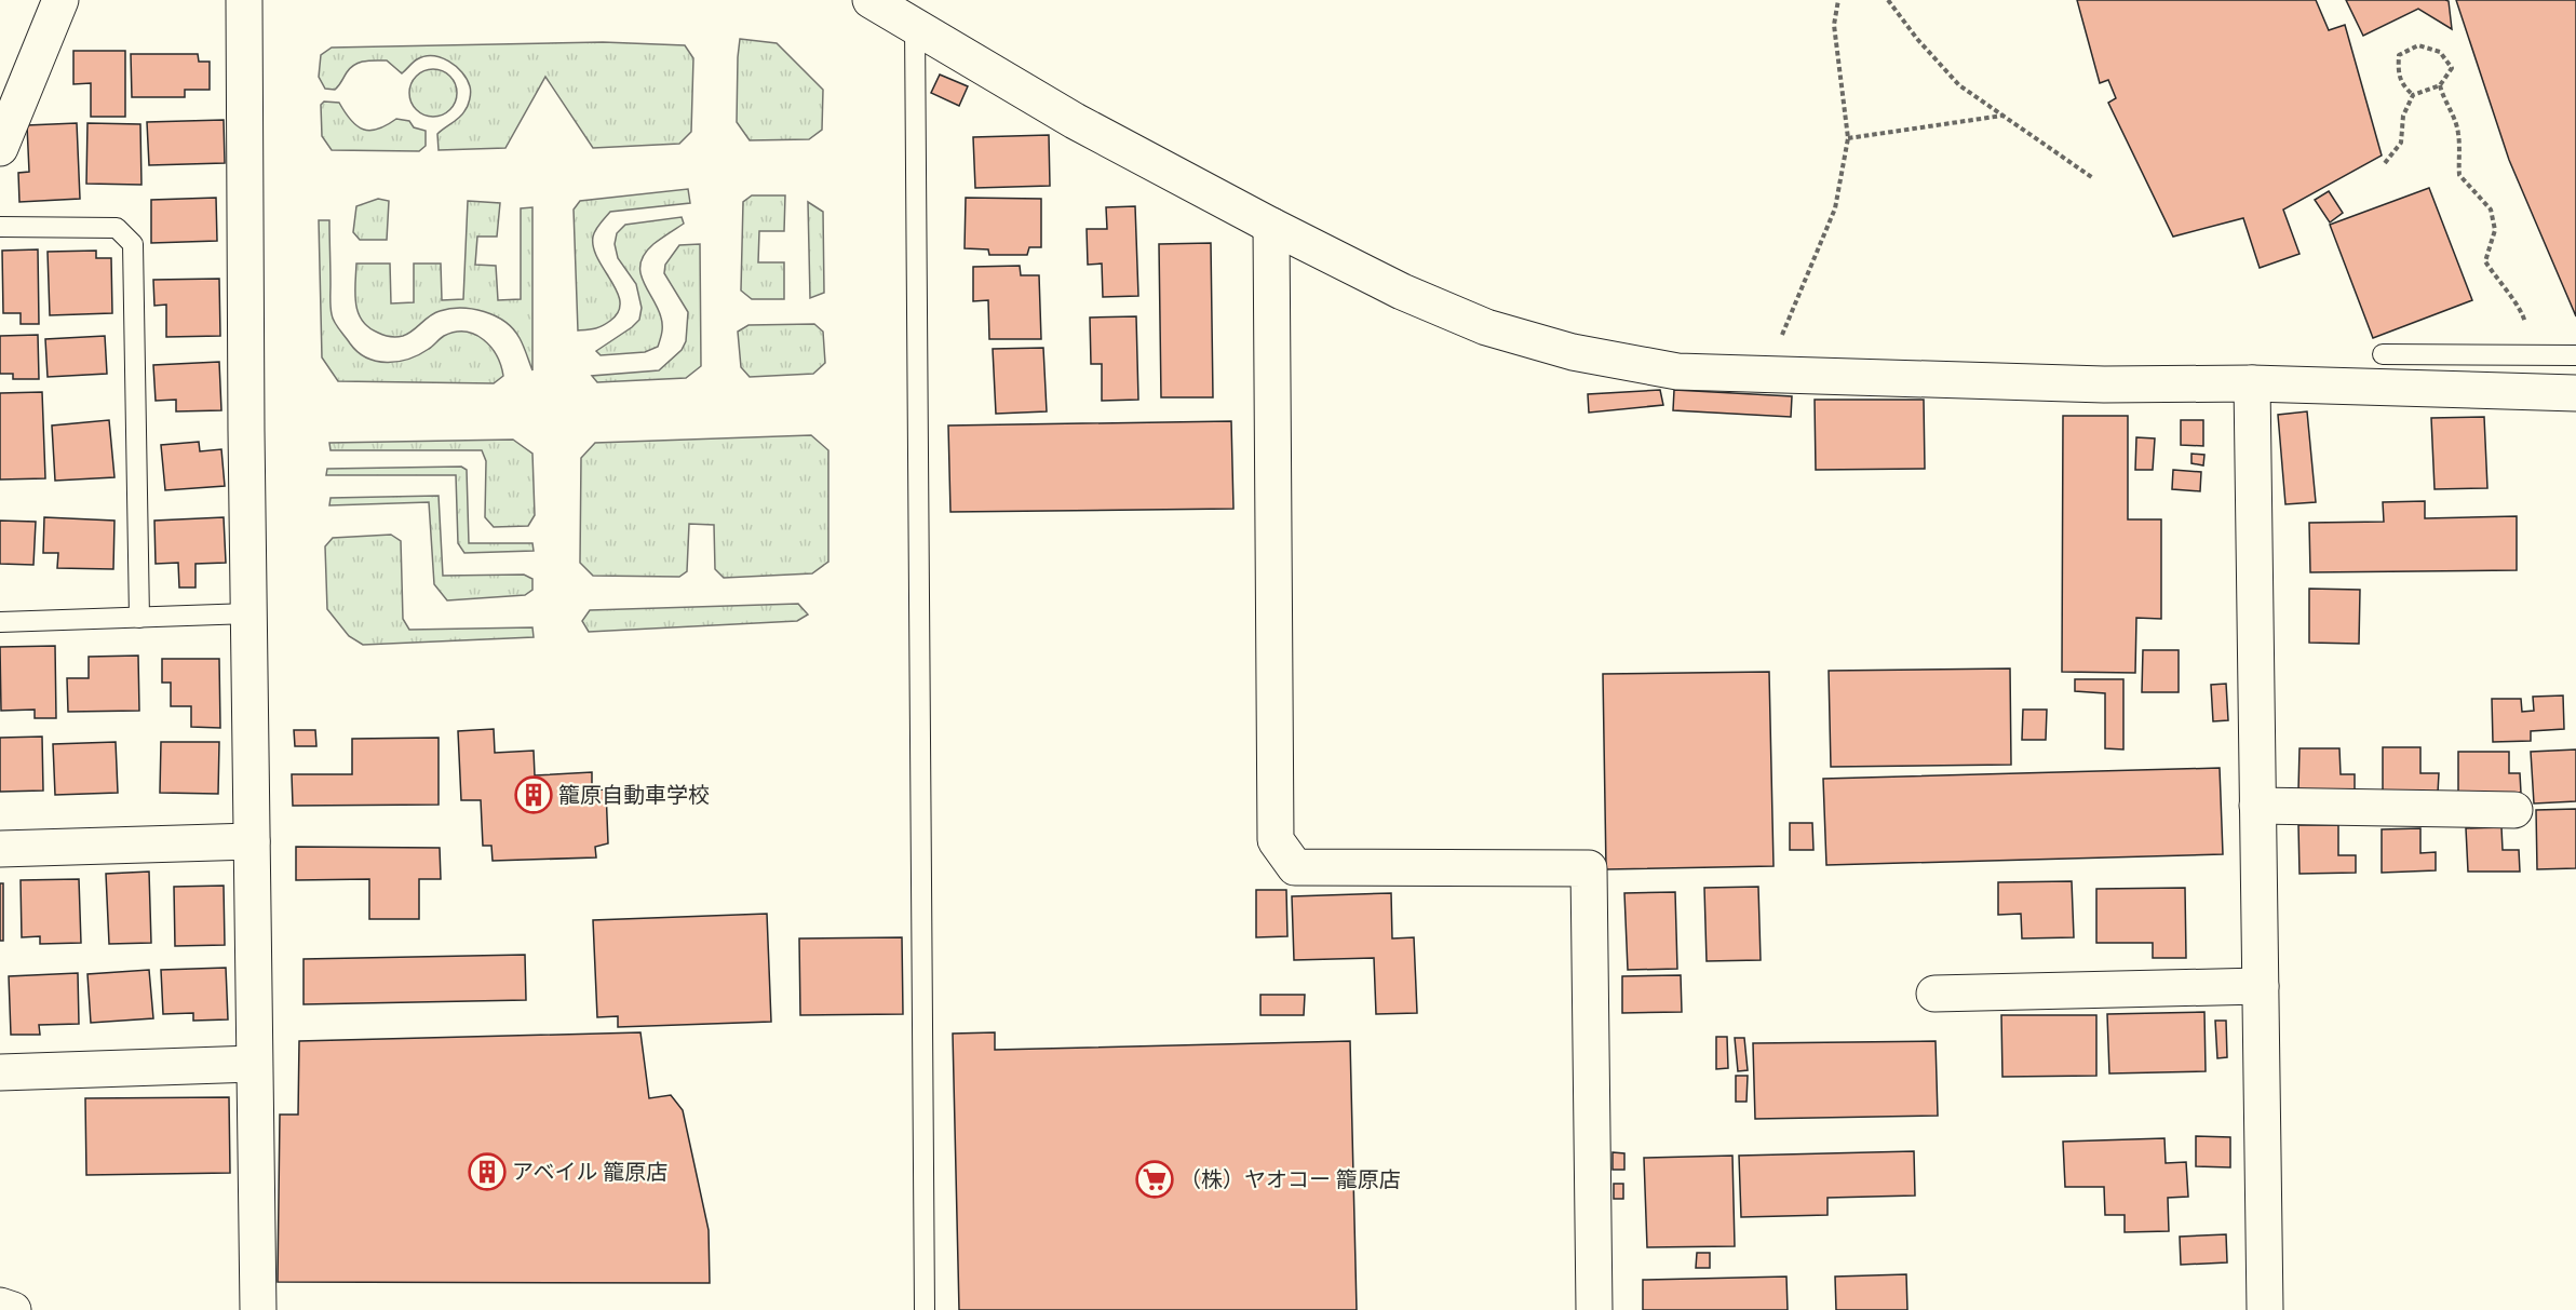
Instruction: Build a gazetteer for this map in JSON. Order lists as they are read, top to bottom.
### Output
{
  "places": {
    "building": ["籠原自動車学校", "アベイル 籠原店"],
    "supermarket": ["（株）ヤオコー 籠原店"]
  }
}
